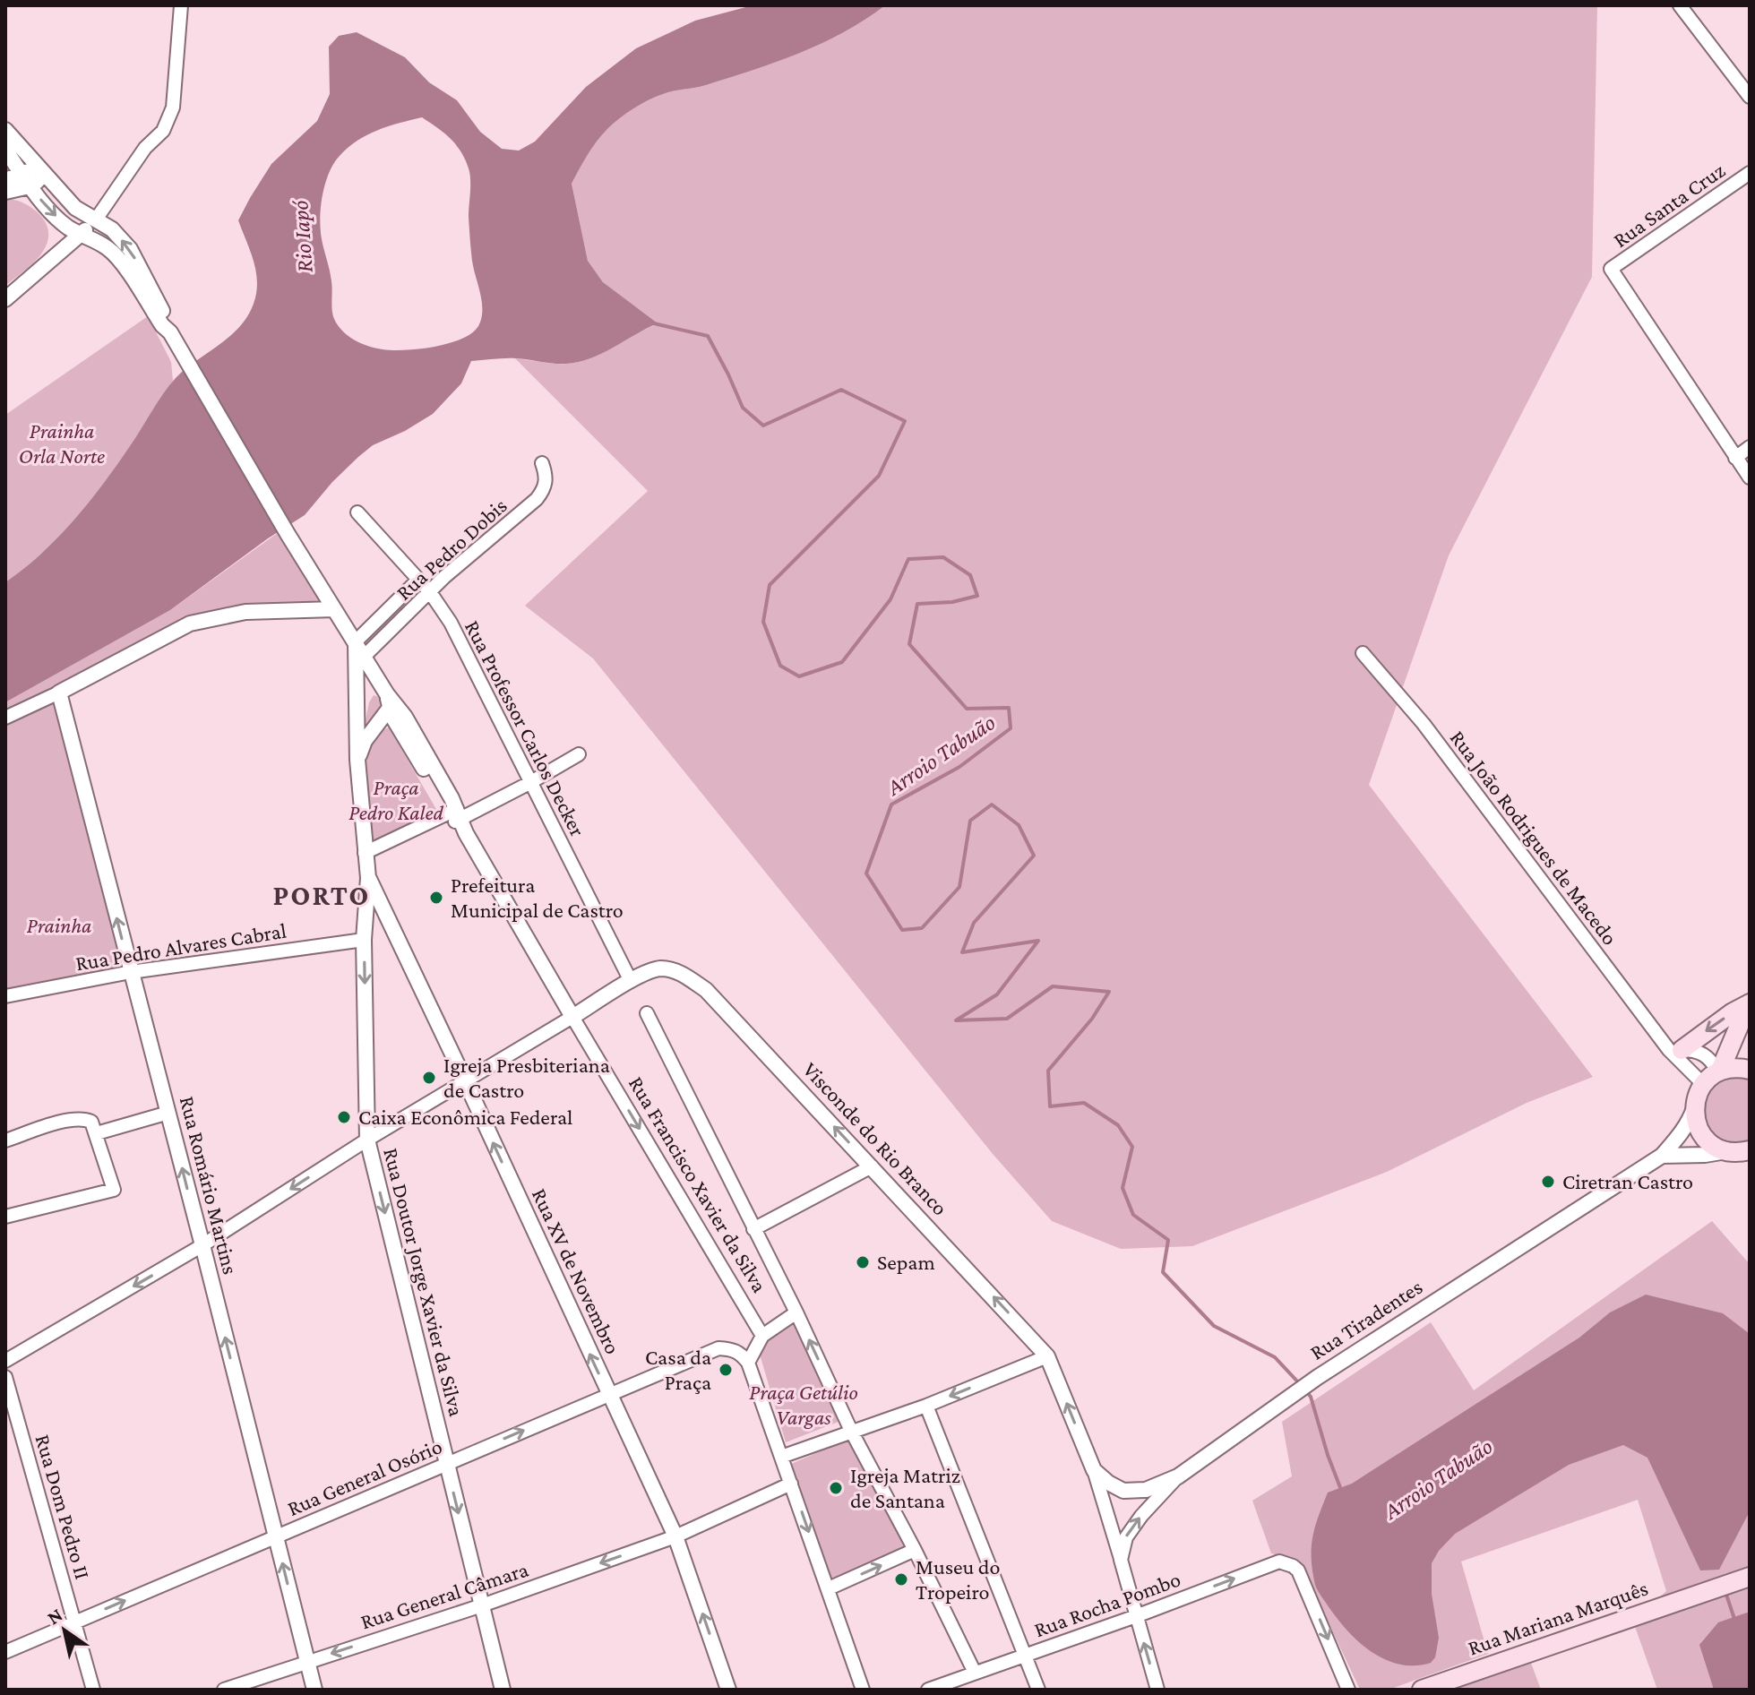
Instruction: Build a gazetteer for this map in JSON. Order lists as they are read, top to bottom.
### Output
{
  "streets": {
    "main road": ["Rua Mariana Marquês"],
    "street": [
      "Rua Santa Cruz",
      "Rua Pedro Dobis",
      "Rua Professor Carlos Decker",
      "Rua João Rodrigues de Macedo",
      "Rua Pedro Alvares Cabral",
      "Visconde do Rio Branco",
      "Rua Francisco Xavier da Silva",
      "Rua Romário Martins",
      "Rua XV de Novembro",
      "Rua Doutor Jorge Xavier da Silva",
      "Rua Tiradentes",
      "Rua General Osório",
      "Rua Dom Pedro II",
      "Rua General Câmara",
      "Rua Rocha Pombo"
    ]
  },
  "crossings": [
    ["Rua Pedro Dobis", "Rua Professor Carlos Decker"],
    ["Rua Pedro Dobis", "Rua Francisco Xavier da Silva"],
    ["Rua Professor Carlos Decker", "Visconde do Rio Branco"],
    ["Rua Pedro Alvares Cabral", "Rua Romário Martins"],
    ["Rua Pedro Alvares Cabral", "Rua Doutor Jorge Xavier da Silva"],
    ["Rua Romário Martins", "Rua General Osório"],
    ["Rua Romário Martins", "Rua General Câmara"],
    ["Rua XV de Novembro", "Rua Doutor Jorge Xavier da Silva"],
    ["Rua XV de Novembro", "Rua General Osório"],
    ["Rua XV de Novembro", "Rua General Câmara"],
    ["Rua Doutor Jorge Xavier da Silva", "Rua General Osório"],
    ["Rua Doutor Jorge Xavier da Silva", "Rua General Câmara"],
    ["Rua General Osório", "Rua Dom Pedro II"]
  ],
  "one_way": [
    "Rua Romário Martins",
    "Rua Doutor Jorge Xavier da Silva",
    "Rua General Osório",
    "Rua General Câmara"
  ],
  "districts": ["PORTO"],
  "water": ["Rio Iapó", "Arroio Tabuão"],
  "parks": [
    "Prainha Orla Norte",
    "Praça Pedro Kaled",
    "Prainha",
    "Praça Getúlio Vargas"
  ],
  "places": [
    "Prefeitura Municipal de Castro",
    "Igreja Presbiteriana de Castro",
    "Caixa Econômica Federal",
    "Ciretran Castro",
    "Sepam",
    "Casa da Praça",
    "Igreja Matriz de Santana",
    "Museu do Tropeiro"
  ],
  "north": "top left"
}
